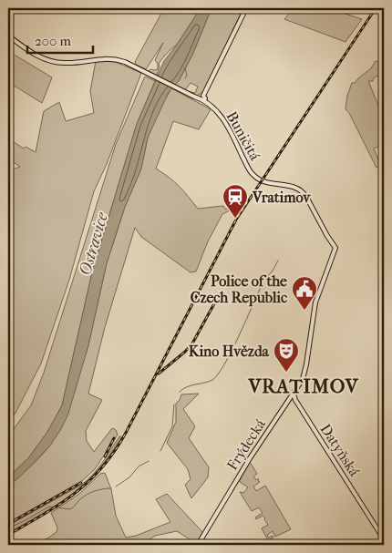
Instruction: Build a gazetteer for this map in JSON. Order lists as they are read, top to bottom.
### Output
{
  "streets": {
    "main road": ["Buničitá", "Frýdecká", "Datyňská"]
  },
  "crossings": [
    ["Buničitá", "Frýdecká"],
    ["Frýdecká", "Datyňská"]
  ],
  "districts": ["VRATIMOV"],
  "water": ["Ostravice"],
  "places": {
    "station": ["Vratimov"],
    "public building": ["Police of the Czech Republic"],
    "theatre": ["Kino Hvězda"]
  },
  "scale_bar": "200 m"
}
